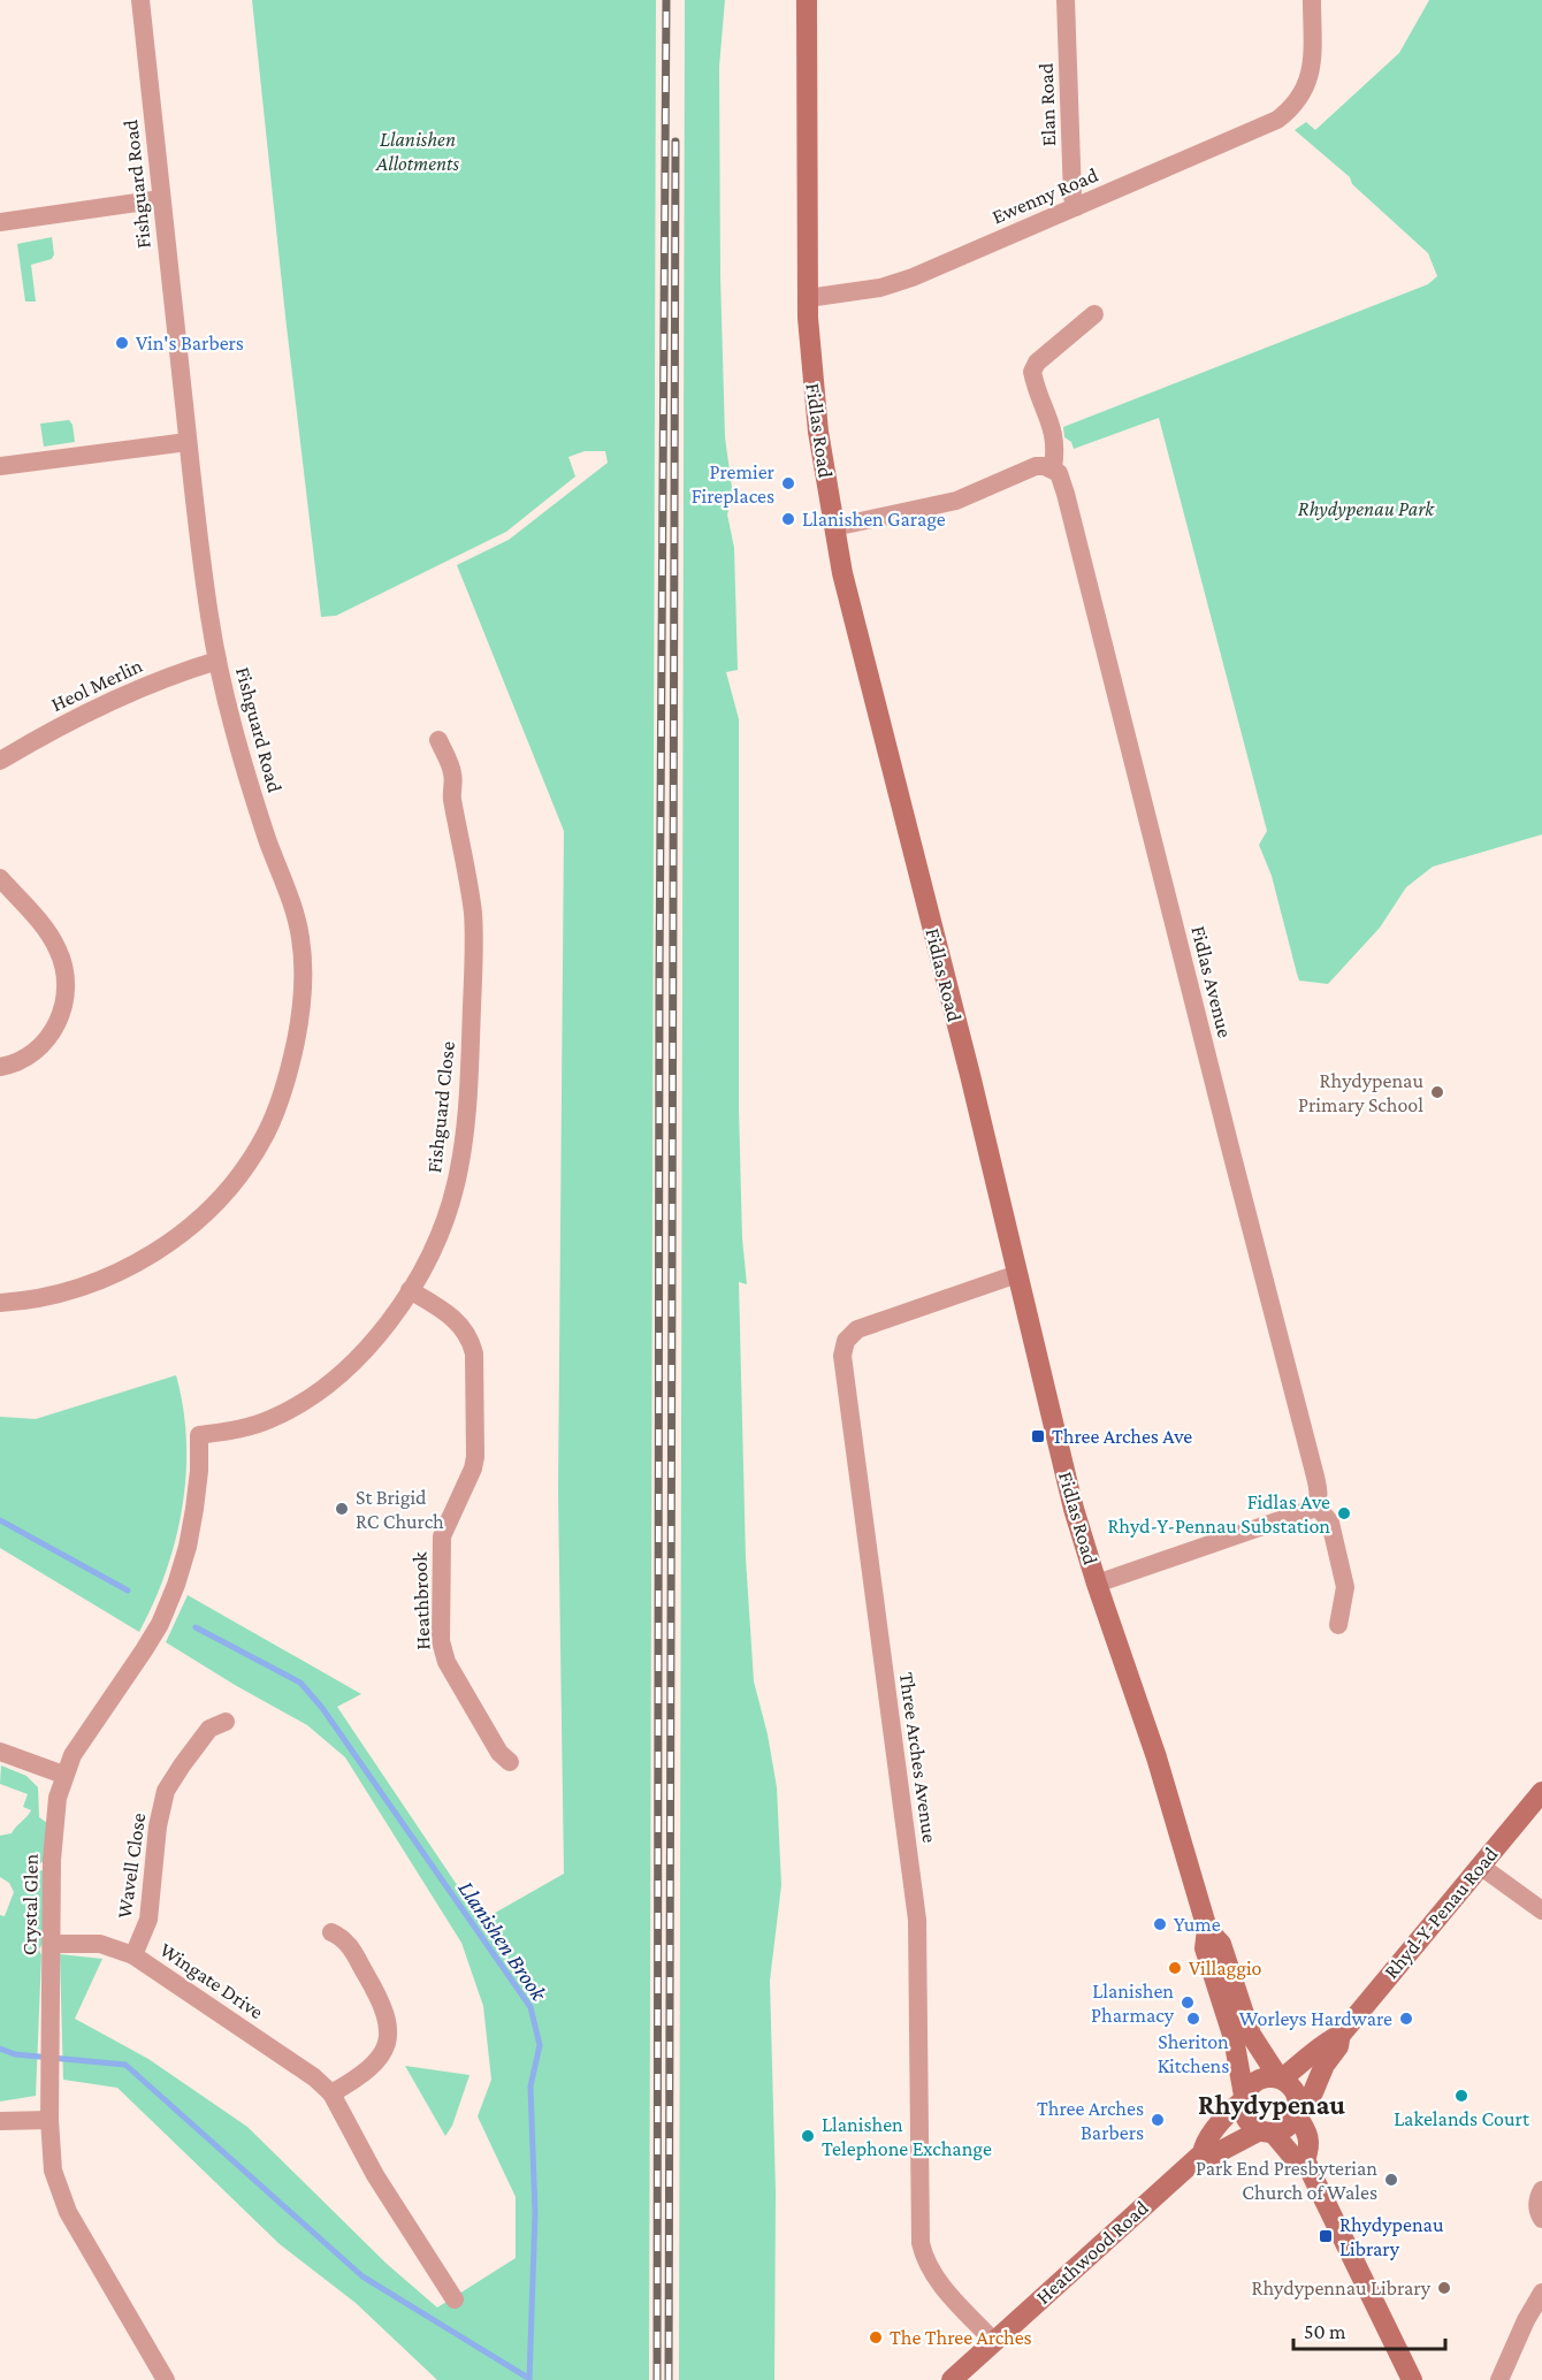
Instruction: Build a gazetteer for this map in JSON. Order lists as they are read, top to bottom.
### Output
{
  "streets": {
    "street": [
      "Elan Road",
      "Fishguard Road",
      "Ewenny Road",
      "Fidlas Road",
      "Heol Merlin",
      "Fidlas Avenue",
      "Fishguard Close",
      "Heathbrook",
      "Three Arches Avenue",
      "Wavell Close",
      "Crystal Glen",
      "Rhyd-Y-Penau Road",
      "Wingate Drive",
      "Heathwood Road"
    ]
  },
  "crossings": [
    ["Elan Road", "Ewenny Road"],
    ["Fishguard Road", "Heol Merlin"],
    ["Ewenny Road", "Fidlas Road"],
    ["Fidlas Road", "Three Arches Avenue"],
    ["Fidlas Road", "Rhyd-Y-Penau Road"],
    ["Fidlas Road", "Heathwood Road"],
    ["Fishguard Close", "Heathbrook"],
    ["Fishguard Close", "Crystal Glen"],
    ["Three Arches Avenue", "Heathwood Road"],
    ["Wavell Close", "Wingate Drive"],
    ["Crystal Glen", "Wingate Drive"],
    ["Rhyd-Y-Penau Road", "Heathwood Road"]
  ],
  "districts": ["Rhydypenau"],
  "water": ["Llanishen Brook"],
  "parks": ["Llanishen Allotments", "Rhydypenau Park"],
  "places": {
    "other": [
      "Vin's Barbers",
      "Premier Fireplaces",
      "Llanishen Garage",
      "Rhydypenau Primary School",
      "St Brigid RC Church",
      "Fidlas Ave Rhyd-Y-Pennau Substation",
      "Yume",
      "Villaggio",
      "Llanishen Pharmacy",
      "Sheriton Kitchens",
      "Worleys Hardware",
      "Lakelands Court",
      "Three Arches Barbers",
      "Llanishen Telephone Exchange",
      "Park End Presbyterian Church of Wales",
      "Rhydypennau Library",
      "The Three Arches"
    ],
    "transit": ["Three Arches Ave", "Rhydypenau Library"]
  },
  "scale_bar": "50 m"
}
